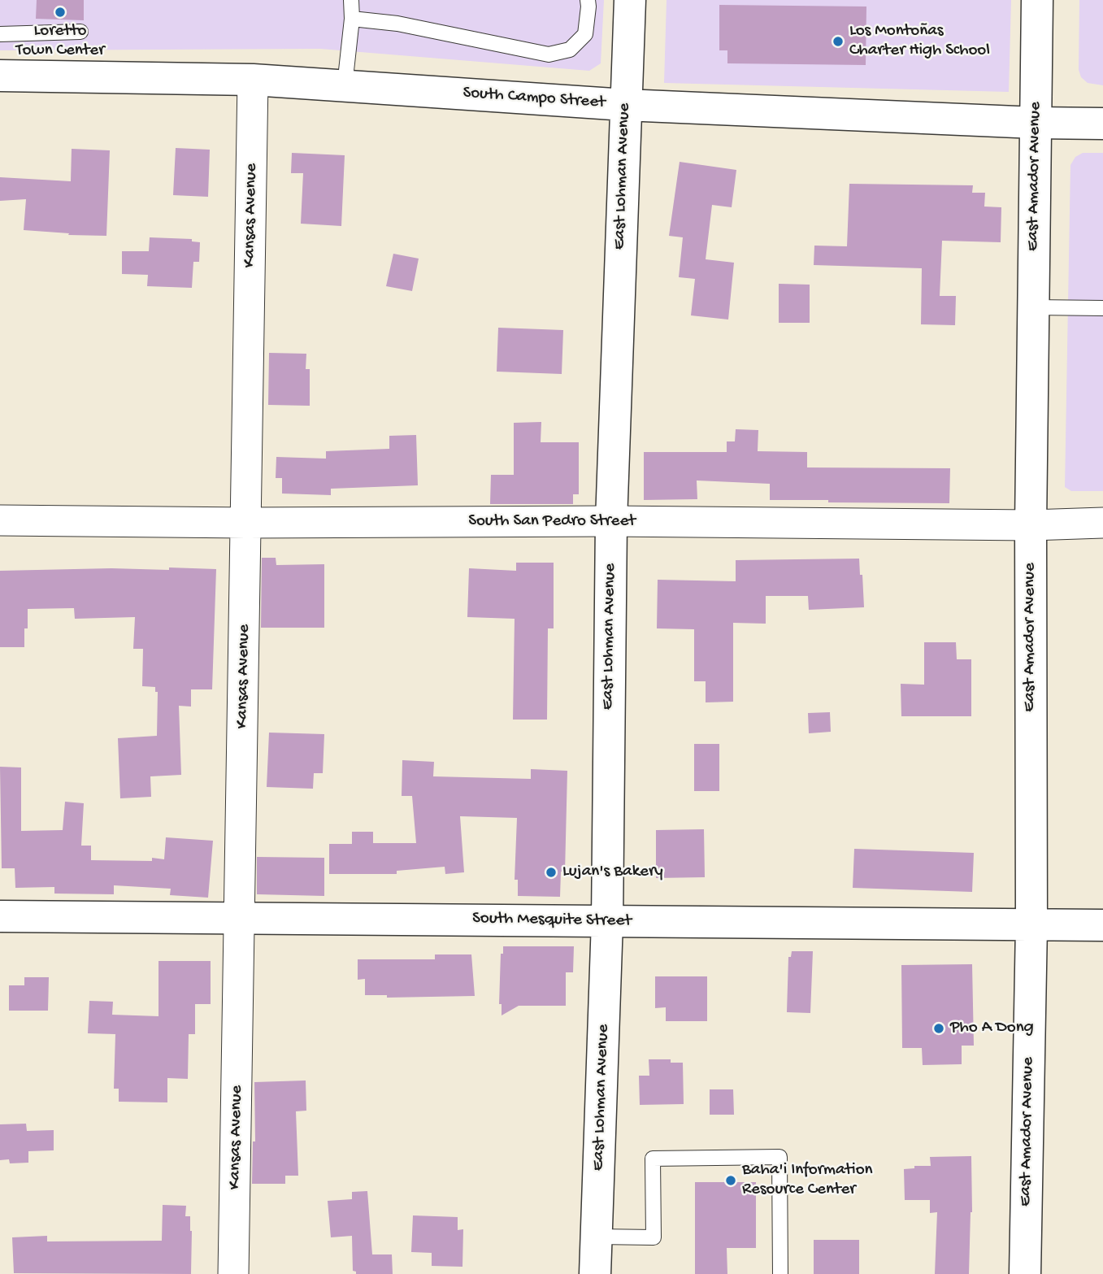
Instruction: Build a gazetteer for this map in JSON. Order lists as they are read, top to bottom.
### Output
{
  "streets": {
    "main road": [
      "South Campo Street",
      "East Lohman Avenue",
      "East Amador Avenue",
      "South Mesquite Street"
    ],
    "street": ["Kansas Avenue", "South San Pedro Street"]
  },
  "crossings": [
    ["South Campo Street", "East Lohman Avenue"],
    ["South Campo Street", "East Amador Avenue"],
    ["South Campo Street", "Kansas Avenue"],
    ["East Lohman Avenue", "South San Pedro Street"],
    ["East Lohman Avenue", "South Mesquite Street"],
    ["East Amador Avenue", "South San Pedro Street"],
    ["East Amador Avenue", "South Mesquite Street"],
    ["Kansas Avenue", "South San Pedro Street"],
    ["Kansas Avenue", "South Mesquite Street"]
  ],
  "places": [
    "Loretto Town Center",
    "Los Montoñas Charter High School",
    "Lujan's Bakery",
    "Pho A Dong",
    "Baha'i Information Resource Center"
  ]
}
